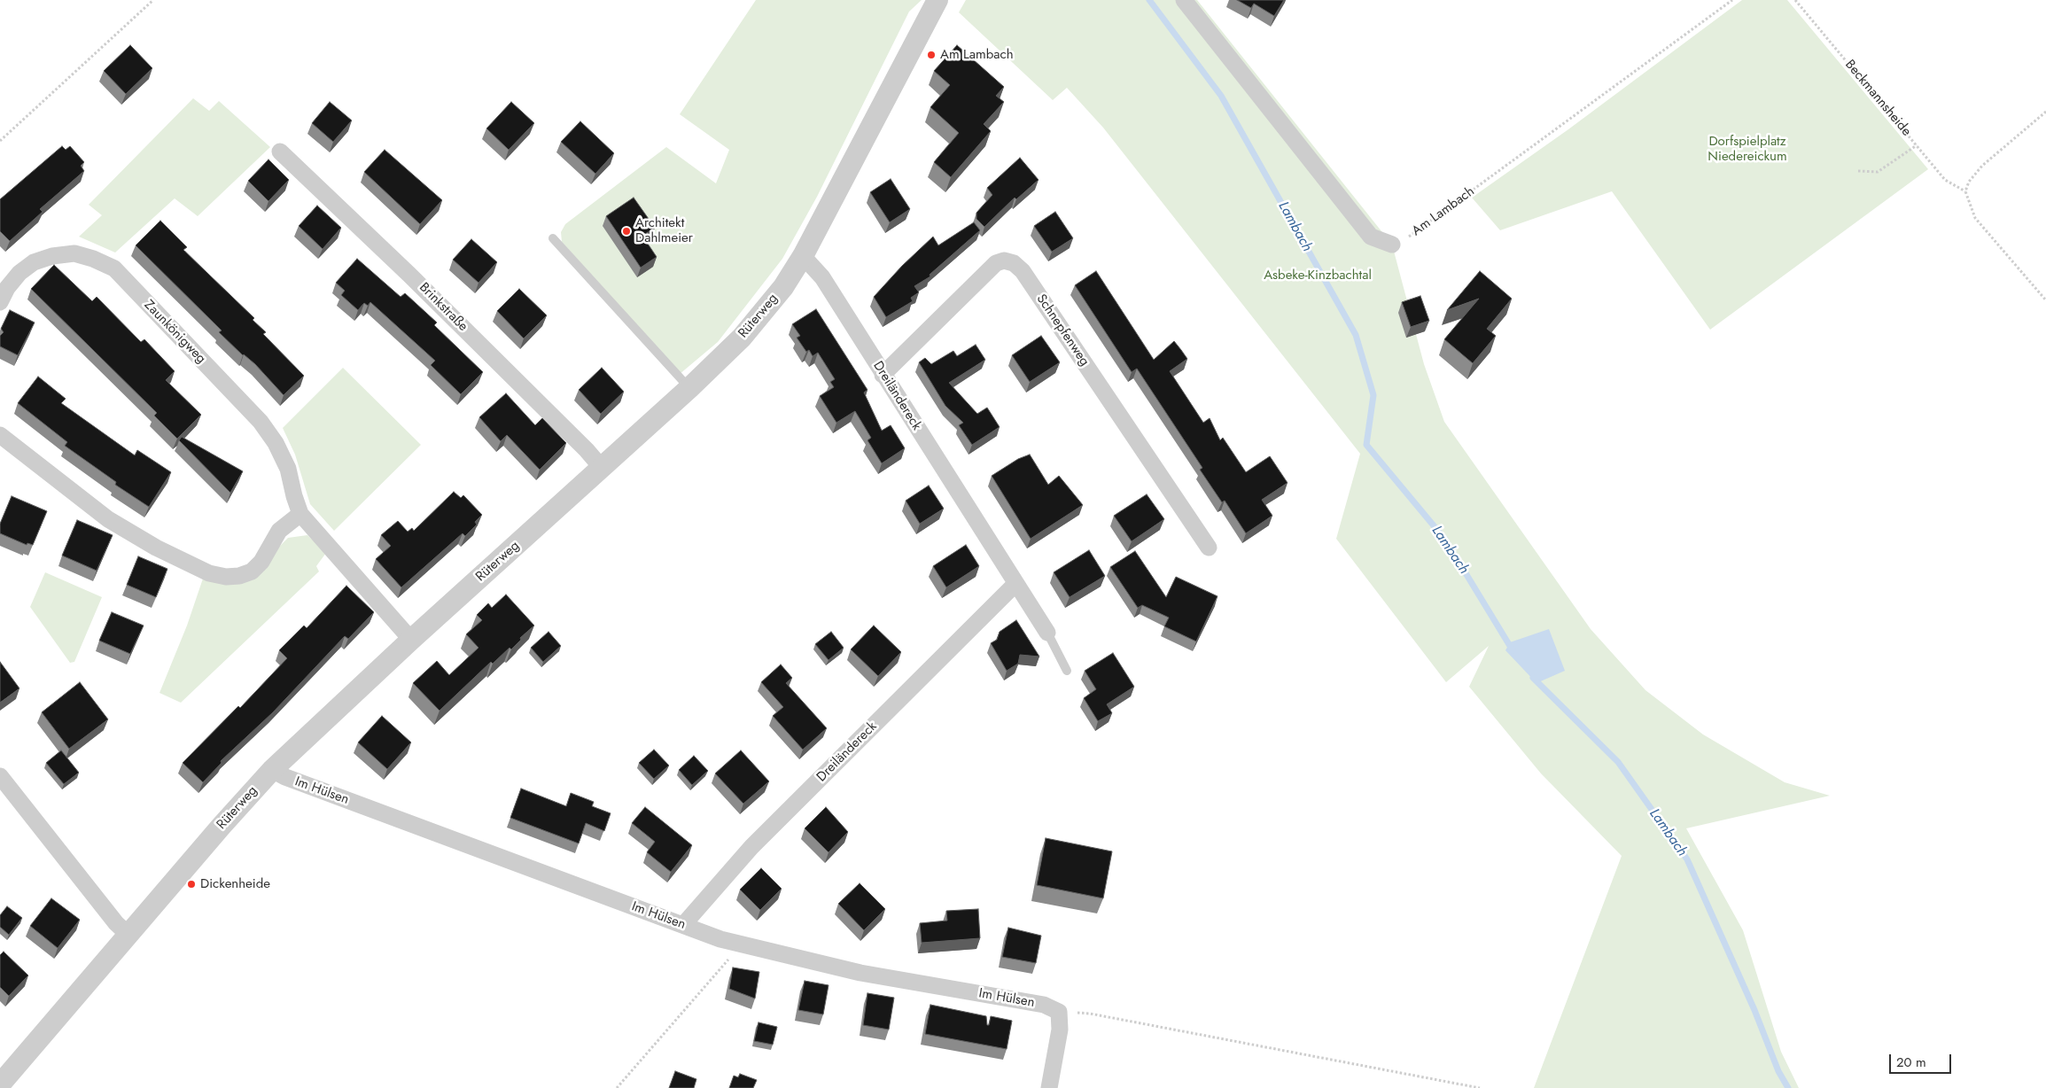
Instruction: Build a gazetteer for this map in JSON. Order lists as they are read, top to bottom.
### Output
{
  "streets": {
    "street": [
      "Brinkstraße",
      "Rüterweg",
      "Schnepfenweg",
      "Zaunkönigweg",
      "Dreiländereck",
      "Im Hülsen"
    ],
    "path": ["Beckmannsheide", "Am Lambach"]
  },
  "crossings": [
    ["Brinkstraße", "Rüterweg"],
    ["Rüterweg", "Zaunkönigweg"],
    ["Rüterweg", "Dreiländereck"],
    ["Rüterweg", "Im Hülsen"],
    ["Schnepfenweg", "Dreiländereck"],
    ["Dreiländereck", "Im Hülsen"]
  ],
  "water": ["Lambach"],
  "parks": ["Dorfspielplatz Niedereickum", "Asbeke-Kinzbachtal"],
  "places": ["Am Lambach", "Architekt Dahlmeier", "Dickenheide"],
  "scale_bar": "20 m"
}
